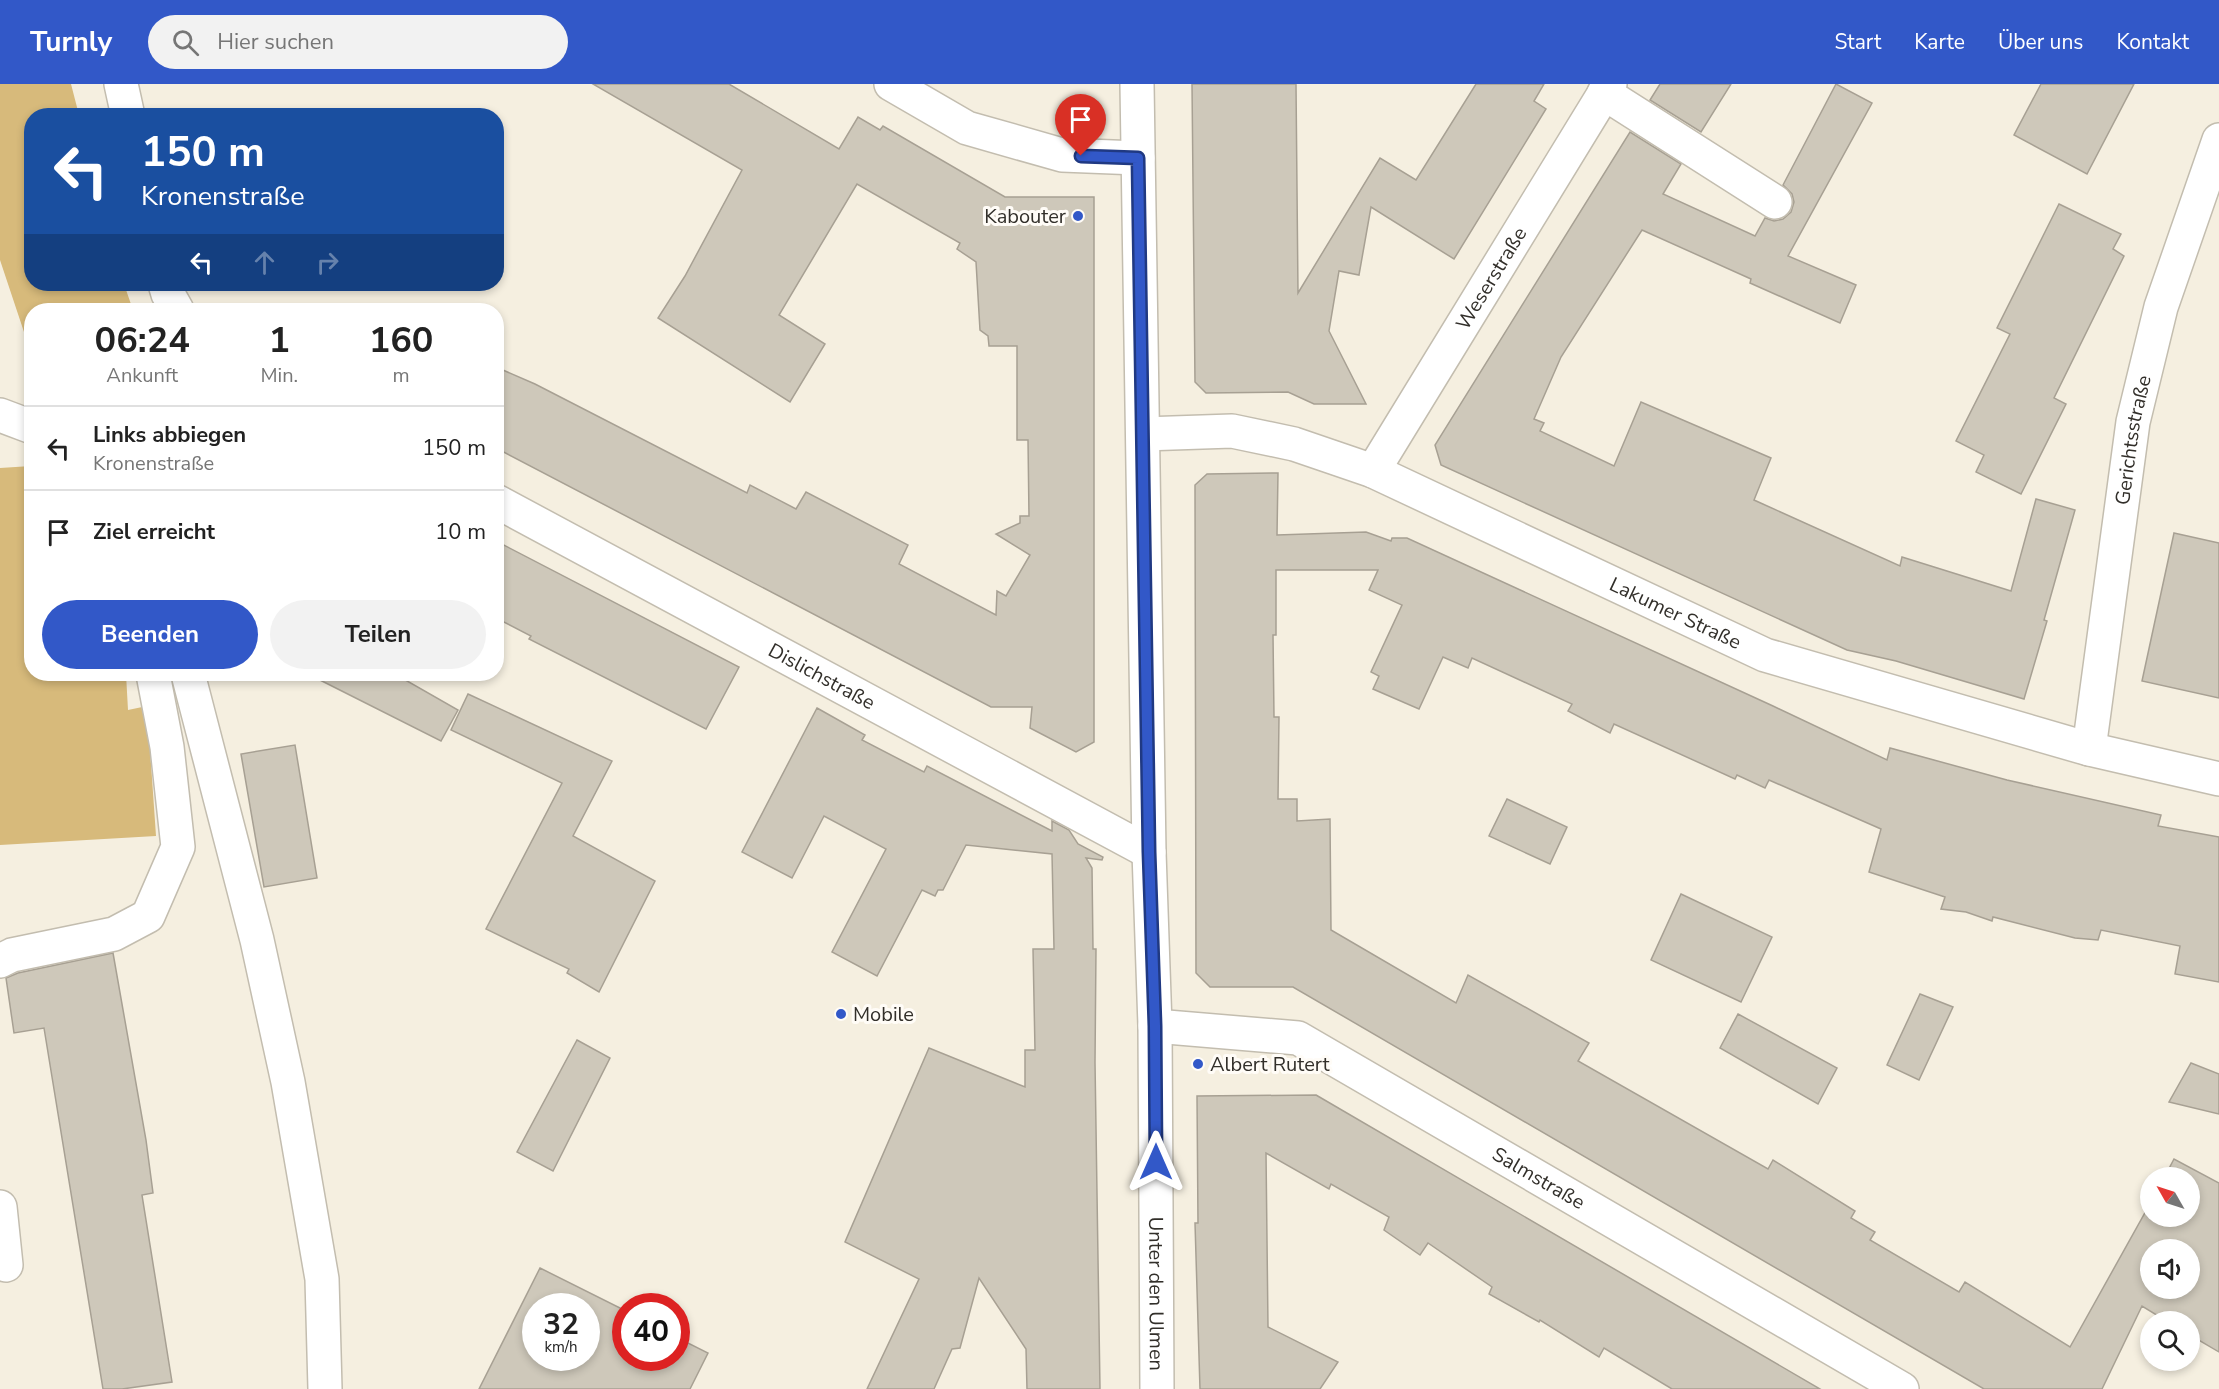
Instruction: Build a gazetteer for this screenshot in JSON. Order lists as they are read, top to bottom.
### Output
{
  "streets": {
    "street": [
      "Weserstraße",
      "Gerichtsstraße",
      "Lakumer Straße",
      "Dislichstraße",
      "Salmstraße",
      "Unter den Ulmen"
    ]
  },
  "crossings": [
    ["Weserstraße", "Lakumer Straße"],
    ["Gerichtsstraße", "Lakumer Straße"],
    ["Lakumer Straße", "Unter den Ulmen"],
    ["Dislichstraße", "Unter den Ulmen"],
    ["Salmstraße", "Unter den Ulmen"]
  ],
  "places": ["Kabouter", "Mobile", "Albert Rutert"],
  "north": "top left",
  "page": {
    "header": "Turnly",
    "search": "Hier suchen",
    "nav": [
      "Start",
      "Karte",
      "Über uns",
      "Kontakt"
    ],
    "turn": ["150 m", "Kronenstraße"],
    "eta": [
      "06:24",
      "Ankunft",
      "1",
      "Min.",
      "160",
      "m"
    ],
    "list": [
      {
        "name": "Links abbiegen",
        "note": "Kronenstraße",
        "value": "150 m"
      },
      {
        "name": "Ziel erreicht",
        "value": "10 m"
      }
    ],
    "buttons": ["Beenden", "Teilen"],
    "speed": "32 km/h",
    "limit": "40"
  }
}
